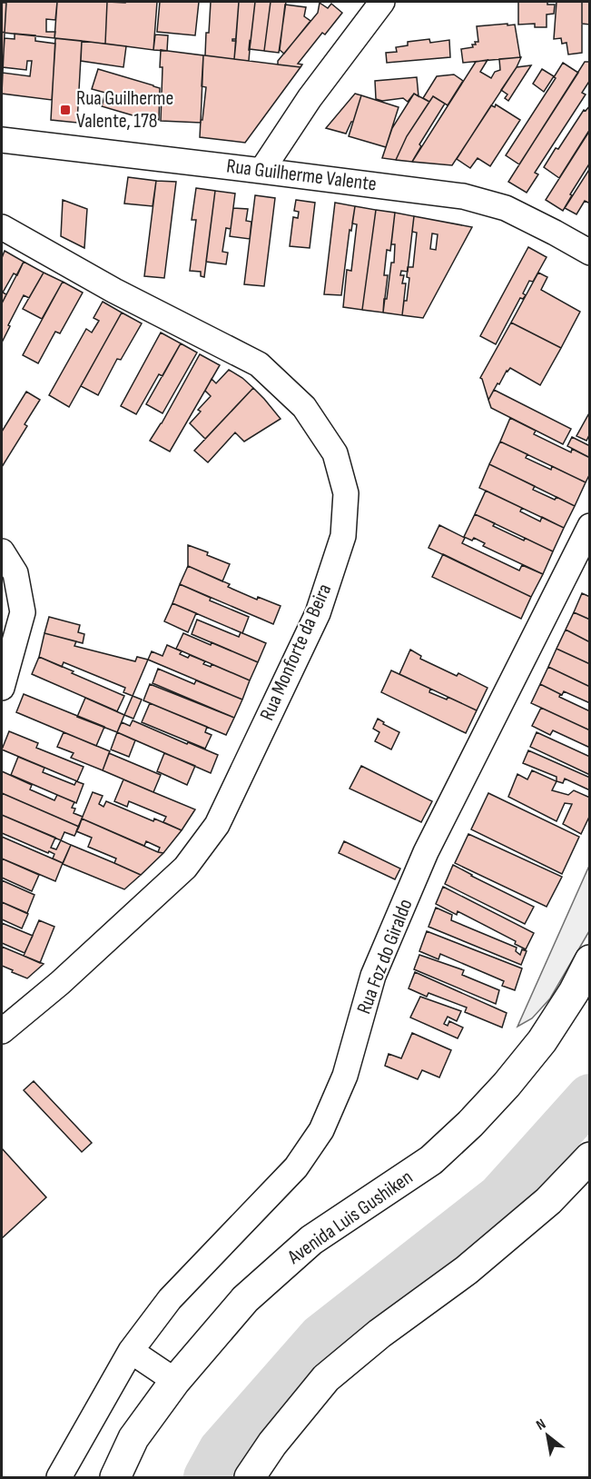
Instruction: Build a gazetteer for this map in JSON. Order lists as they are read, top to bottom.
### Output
{
  "streets": {
    "main road": ["Avenida Luis Gushiken"],
    "street": ["Rua Guilherme Valente", "Rua Monforte da Beira", "Rua Foz do Giraldo"]
  },
  "places": {
    "transit": ["Rua Guilherme Valente, 178"]
  },
  "north": "top left"
}
